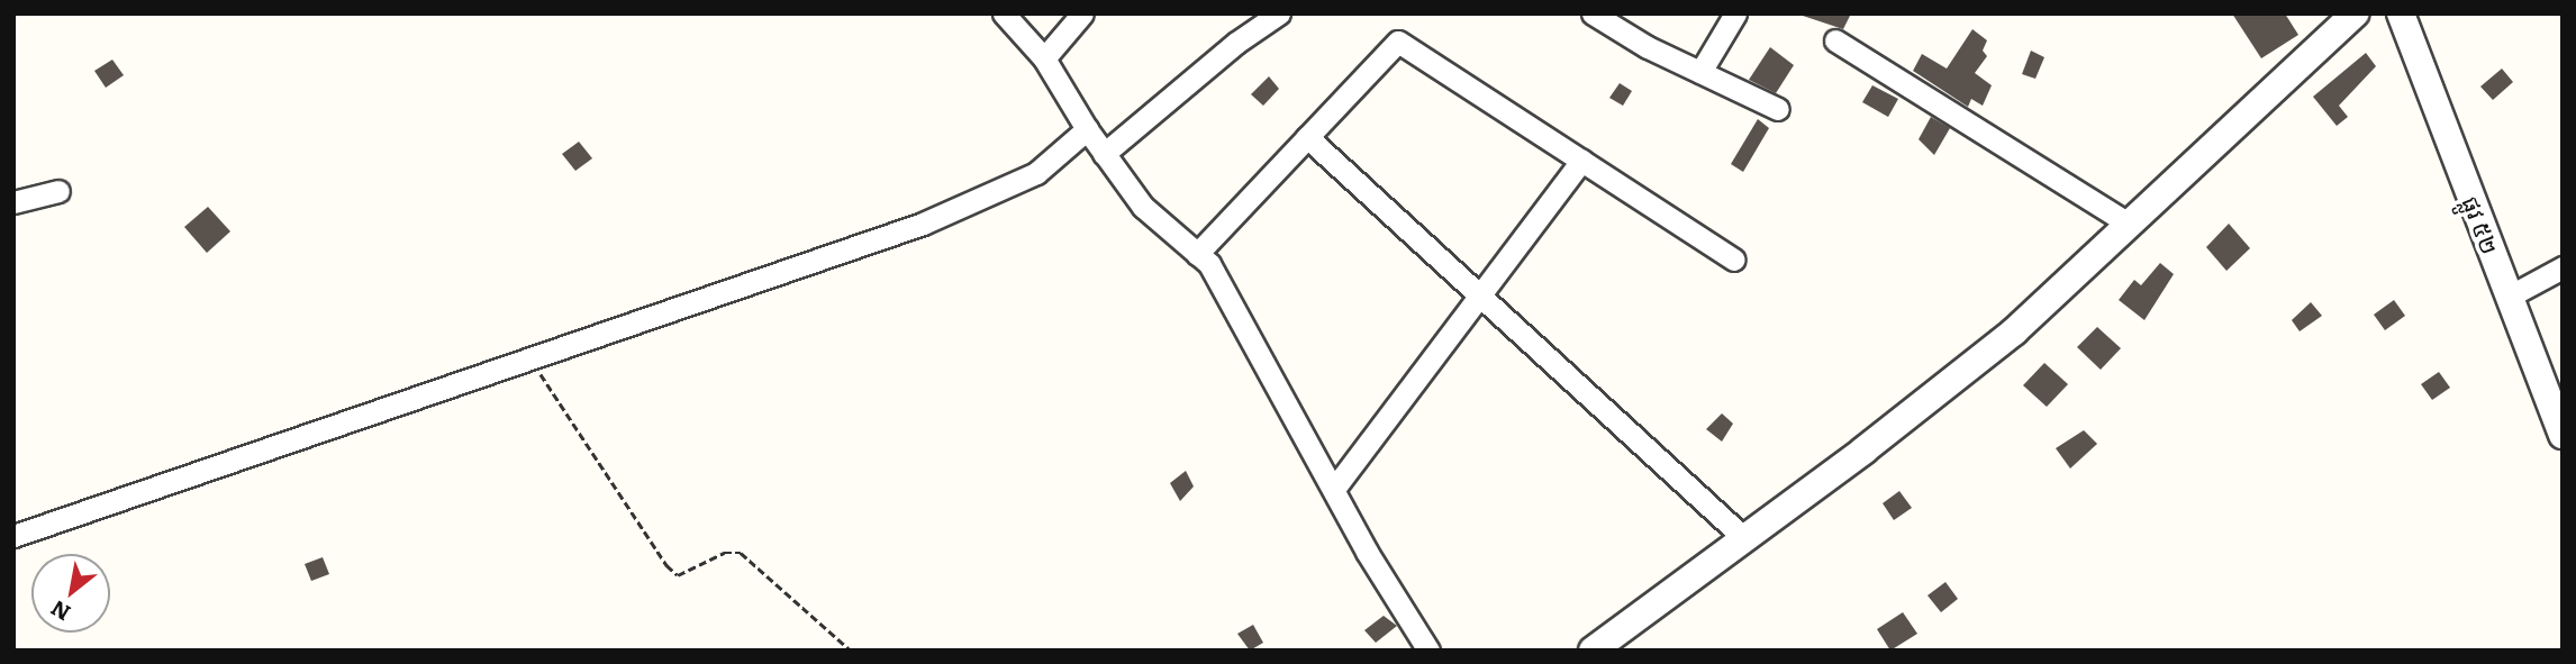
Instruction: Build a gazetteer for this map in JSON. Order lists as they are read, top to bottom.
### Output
{
  "streets": {
    "street": ["ផ្លូវ ៥២"]
  },
  "north": "bottom left"
}
